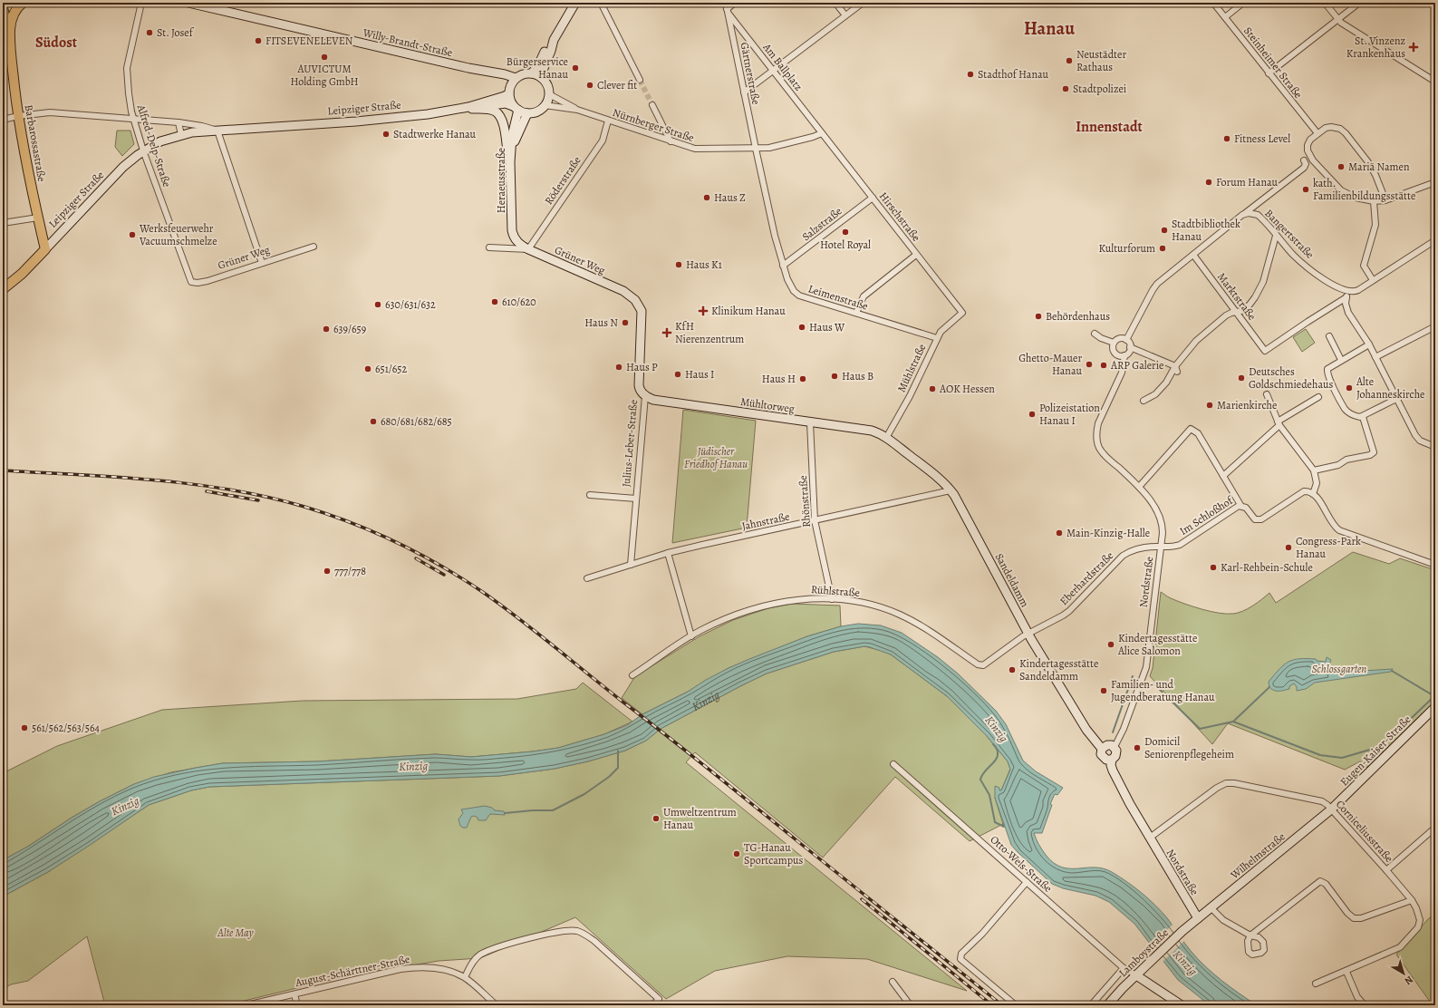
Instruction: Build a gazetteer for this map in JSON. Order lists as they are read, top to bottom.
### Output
{
  "streets": {
    "main road": [
      "Willy-Brandt-Straße",
      "Leipziger Straße",
      "Barbarossastraße",
      "Heraeusstraße",
      "Grüner Weg",
      "Mühltorweg",
      "Julius-Leber-Straße",
      "Sandeldamm",
      "Nordstraße",
      "Eugen-Kaiser-Straße",
      "Wilhelmstraße",
      "Lamboystraße"
    ],
    "street": [
      "Steinheimer Straße",
      "Am Ballplatz",
      "Gärtnerstraße",
      "Nürnberger Straße",
      "Alfred-Delp-Straße",
      "Röderstraße",
      "Hirschstraße",
      "Salzstraße",
      "Bangertstraße",
      "Marktstraße",
      "Leimenstraße",
      "Mühlstraße",
      "Rhönstraße",
      "Im Schloßhof",
      "Jahnstraße",
      "Eberhardstraße",
      "Rühlstraße",
      "Corniceliusstraße",
      "Otto-Wels-Straße",
      "August-Schärttner-Straße"
    ]
  },
  "crossings": [
    ["Willy-Brandt-Straße", "Leipziger Straße"],
    ["Willy-Brandt-Straße", "Nürnberger Straße"],
    ["Willy-Brandt-Straße", "Heraeusstraße"],
    ["Am Ballplatz", "Gärtnerstraße"],
    ["Am Ballplatz", "Nürnberger Straße"],
    ["Am Ballplatz", "Hirschstraße"],
    ["Gärtnerstraße", "Nürnberger Straße"],
    ["Gärtnerstraße", "Leimenstraße"],
    ["Leipziger Straße", "Nürnberger Straße"],
    ["Leipziger Straße", "Barbarossastraße"],
    ["Leipziger Straße", "Alfred-Delp-Straße"],
    ["Leipziger Straße", "Heraeusstraße"],
    ["Nürnberger Straße", "Heraeusstraße"],
    ["Nürnberger Straße", "Röderstraße"],
    ["Nürnberger Straße", "Hirschstraße"],
    ["Nürnberger Straße", "Leimenstraße"],
    ["Alfred-Delp-Straße", "Grüner Weg"],
    ["Heraeusstraße", "Grüner Weg"],
    ["Röderstraße", "Grüner Weg"],
    ["Hirschstraße", "Salzstraße"],
    ["Hirschstraße", "Mühlstraße"],
    ["Salzstraße", "Leimenstraße"],
    ["Grüner Weg", "Julius-Leber-Straße"],
    ["Leimenstraße", "Mühlstraße"],
    ["Mühlstraße", "Mühltorweg"],
    ["Mühlstraße", "Sandeldamm"],
    ["Mühltorweg", "Julius-Leber-Straße"],
    ["Mühltorweg", "Rhönstraße"],
    ["Mühltorweg", "Sandeldamm"],
    ["Julius-Leber-Straße", "Jahnstraße"],
    ["Rhönstraße", "Jahnstraße"],
    ["Rhönstraße", "Rühlstraße"],
    ["Im Schloßhof", "Eberhardstraße"],
    ["Im Schloßhof", "Nordstraße"],
    ["Jahnstraße", "Sandeldamm"],
    ["Eberhardstraße", "Sandeldamm"],
    ["Eberhardstraße", "Nordstraße"],
    ["Eberhardstraße", "Rühlstraße"],
    ["Sandeldamm", "Nordstraße"],
    ["Sandeldamm", "Rühlstraße"],
    ["Nordstraße", "Corniceliusstraße"],
    ["Nordstraße", "Wilhelmstraße"],
    ["Nordstraße", "Lamboystraße"],
    ["Eugen-Kaiser-Straße", "Corniceliusstraße"],
    ["Eugen-Kaiser-Straße", "Wilhelmstraße"],
    ["Corniceliusstraße", "Wilhelmstraße"],
    ["Wilhelmstraße", "Lamboystraße"],
    ["Otto-Wels-Straße", "Lamboystraße"]
  ],
  "districts": ["Hanau", "Südost", "Innenstadt"],
  "water": ["Kinzig"],
  "parks": ["Jüdischer Friedhof Hanau", "Schlossgarten", "Alte May"],
  "places": {
    "other": [
      "St. Josef",
      "FITSEVENELEVEN",
      "AUVICTUM Holding GmbH",
      "Neustädter Rathaus",
      "Bürgerservice Hanau",
      "Stadthof Hanau",
      "Clever fit",
      "Stadtpolizei",
      "Stadtwerke Hanau",
      "Fitness Level",
      "Mariä Namen",
      "Forum Hanau",
      "kath. Familienbildungsstätte",
      "Haus Z",
      "Stadtbibliothek Hanau",
      "Hotel Royal",
      "Werksfeuerwehr Vacuumschmelze",
      "Kulturforum",
      "Haus K1",
      "610/620",
      "630/631/632",
      "Behördenhaus",
      "Haus N",
      "Haus W",
      "639/659",
      "Ghetto-Mauer Hanau",
      "ARP Galerie",
      "Haus P",
      "651/652",
      "Haus I",
      "Haus B",
      "Deutsches Goldschmiedehaus",
      "Haus H",
      "Alte Johanneskirche",
      "AOK Hessen",
      "Marienkirche",
      "Polizeistation Hanau I",
      "680/681/682/685",
      "Main-Kinzig-Halle",
      "Congress-Park Hanau",
      "Karl-Rehbein-Schule",
      "777/778",
      "Kindertagesstätte Alice Salomon",
      "Kindertagesstätte Sandeldamm",
      "Familien- und Jugendberatung Hanau",
      "561/562/563/564",
      "Domicil Seniorenpflegeheim",
      "Umweltzentrum Hanau",
      "TG-Hanau Sportcampus"
    ],
    "health": ["St. Vinzenz Krankenhaus", "Klinikum Hanau", "KfH Nierenzentrum"]
  },
  "north": "bottom right"
}
